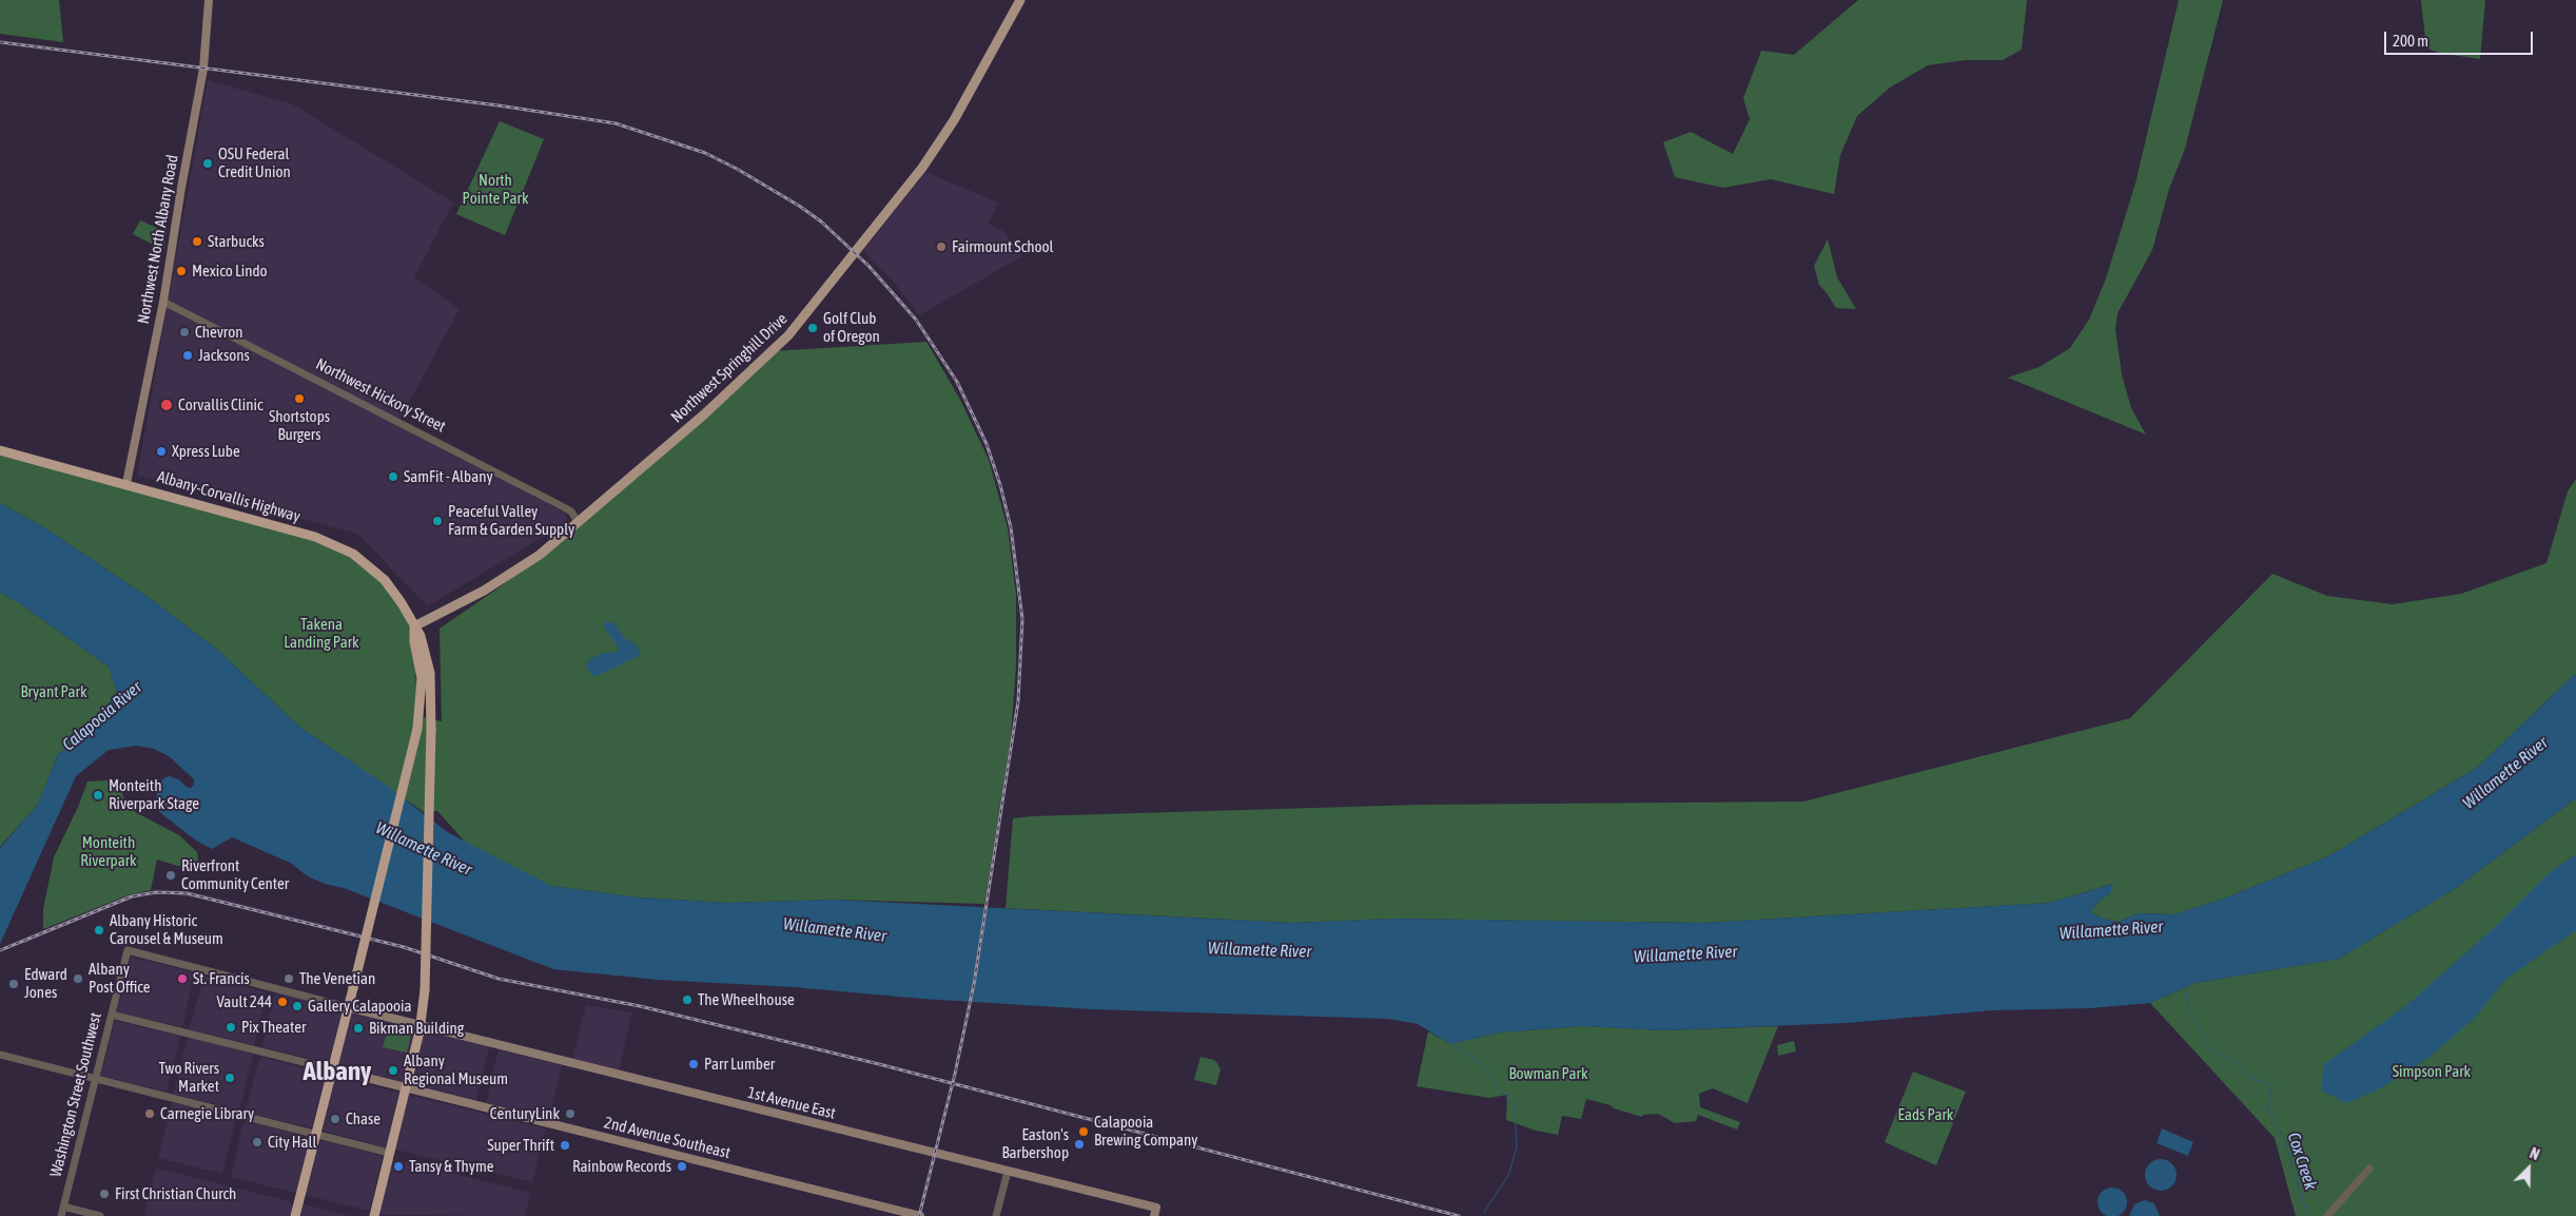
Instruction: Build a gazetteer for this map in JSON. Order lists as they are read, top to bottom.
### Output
{
  "streets": {
    "highway": ["Albany-Corvallis Highway"],
    "main road": [
      "Northwest North Albany Road",
      "Northwest Springhill Drive",
      "1st Avenue East",
      "2nd Avenue Southeast"
    ],
    "street": ["Northwest Hickory Street", "Washington Street Southwest"]
  },
  "crossings": [
    ["Northwest North Albany Road", "Northwest Hickory Street"],
    ["Northwest North Albany Road", "Albany-Corvallis Highway"],
    ["Northwest Springhill Drive", "Northwest Hickory Street"],
    ["Northwest Springhill Drive", "Albany-Corvallis Highway"],
    ["Albany-Corvallis Highway", "Washington Street Southwest"],
    ["Albany-Corvallis Highway", "1st Avenue East"],
    ["Albany-Corvallis Highway", "2nd Avenue Southeast"],
    ["Washington Street Southwest", "1st Avenue East"]
  ],
  "districts": ["Albany"],
  "water": ["Calapooia River", "Willamette River", "Cox Creek"],
  "parks": [
    "North Pointe Park",
    "Takena Landing Park",
    "Bryant Park",
    "Monteith Riverpark",
    "Simpson Park",
    "Bowman Park",
    "Eads Park"
  ],
  "places": [
    "OSU Federal Credit Union",
    "Starbucks",
    "Fairmount School",
    "Mexico Lindo",
    "Golf Club of Oregon",
    "Chevron",
    "Jacksons",
    "Shortstops Burgers",
    "Corvallis Clinic",
    "Xpress Lube",
    "SamFit - Albany",
    "Peaceful Valley Farm & Garden Supply",
    "Monteith Riverpark Stage",
    "Riverfront Community Center",
    "Albany Historic Carousel & Museum",
    "Albany Post Office",
    "St. Francis",
    "The Venetian",
    "Edward Jones",
    "The Wheelhouse",
    "Vault 244",
    "Gallery Calapooia",
    "Pix Theater",
    "Bikman Building",
    "Parr Lumber",
    "Albany Regional Museum",
    "Two Rivers Market",
    "Carnegie Library",
    "CenturyLink",
    "Chase",
    "Calapooia Brewing Company",
    "City Hall",
    "Easton's Barbershop",
    "Super Thrift",
    "Tansy & Thyme",
    "Rainbow Records",
    "First Christian Church"
  ],
  "scale_bar": "200 m",
  "north": "top right"
}
